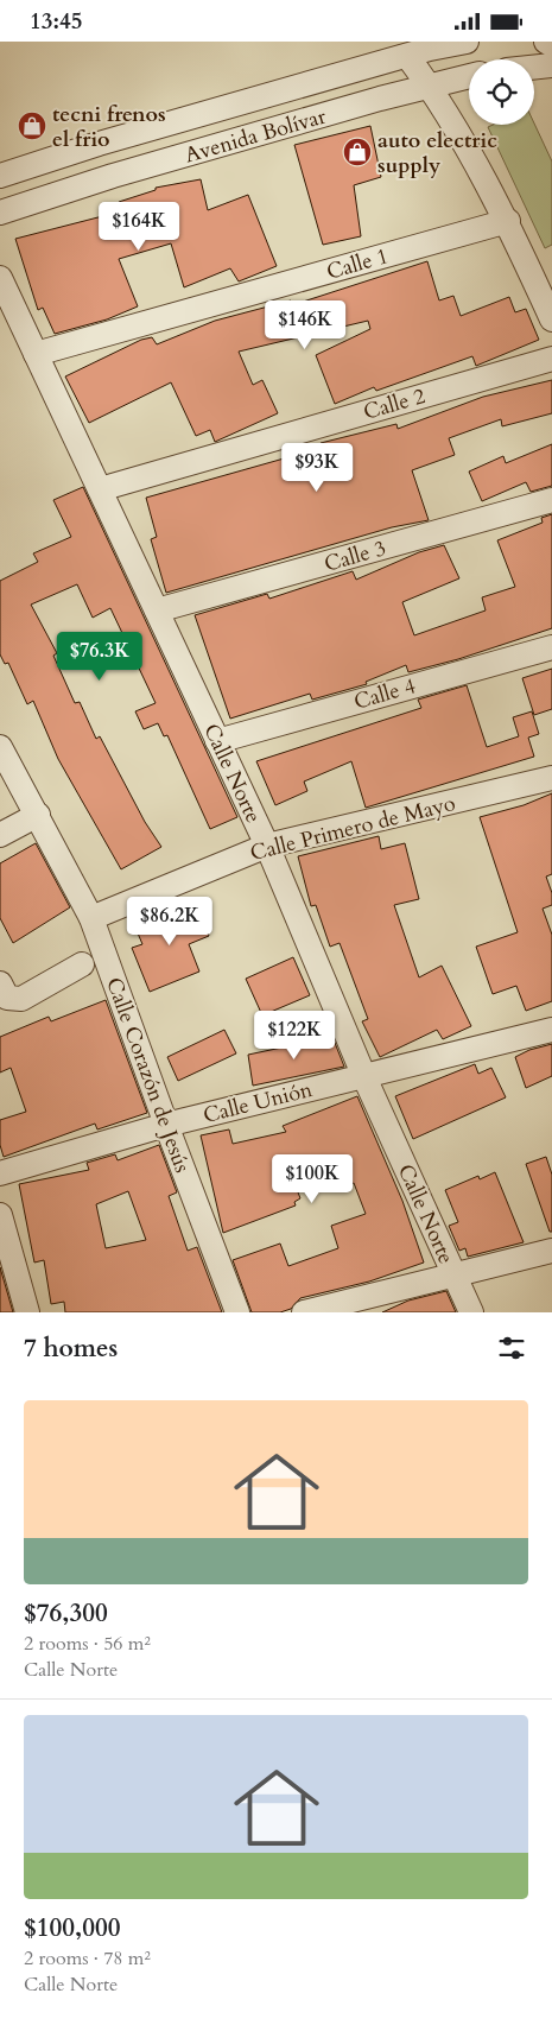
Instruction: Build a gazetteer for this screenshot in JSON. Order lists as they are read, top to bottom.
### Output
{
  "streets": {
    "street": [
      "Avenida Bolívar",
      "Calle 1",
      "Calle 2",
      "Calle 3",
      "Calle 4",
      "Calle Norte",
      "Calle Primero de Mayo",
      "Calle Corazón de Jesús",
      "Calle Unión"
    ]
  },
  "crossings": [
    ["Calle 1", "Calle Norte"],
    ["Calle 2", "Calle Norte"],
    ["Calle 3", "Calle Norte"],
    ["Calle 4", "Calle Norte"],
    ["Calle Norte", "Calle Primero de Mayo"],
    ["Calle Norte", "Calle Unión"],
    ["Calle Primero de Mayo", "Calle Corazón de Jesús"],
    ["Calle Corazón de Jesús", "Calle Unión"]
  ],
  "places": {
    "shop": ["tecni frenos el frio", "auto electric supply"]
  },
  "page": {
    "status": "13:45",
    "price": [
      "$164K",
      "$146K",
      "$93K",
      "$76.3K",
      "$86.2K",
      "$122K",
      "$100K"
    ],
    "heading": "7 homes",
    "list": [
      {
        "name": "$76,300",
        "note": "2 rooms · 56 m² · Calle Norte"
      },
      {
        "name": "$100,000",
        "note": "2 rooms · 78 m² · Calle Norte"
      }
    ]
  }
}
